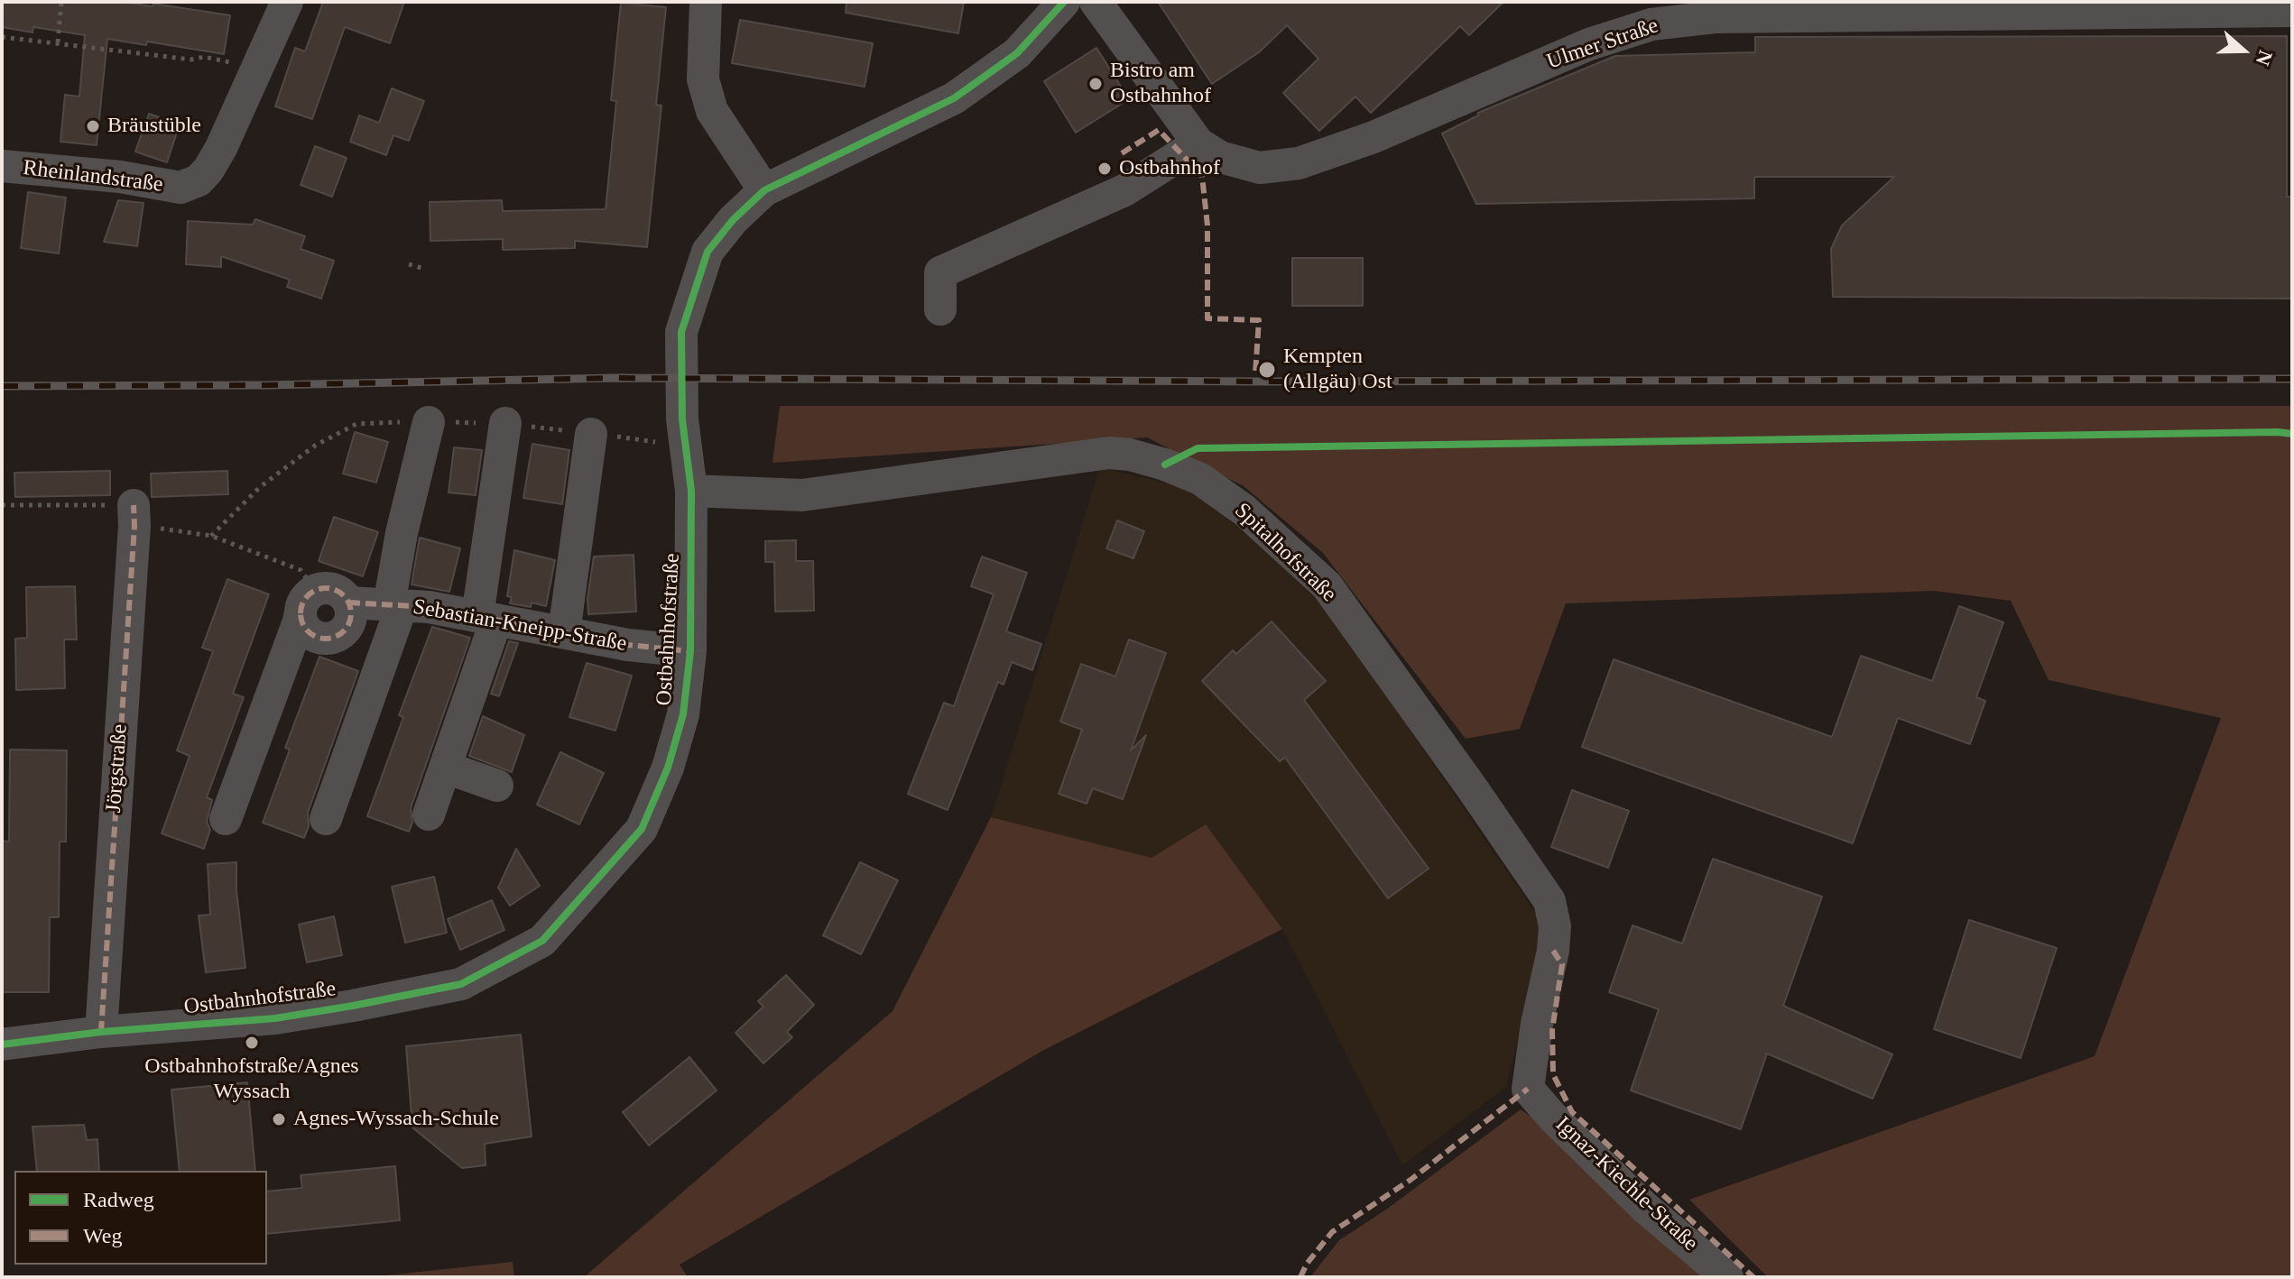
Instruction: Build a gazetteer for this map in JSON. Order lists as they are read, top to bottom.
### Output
{
  "streets": {
    "street": [
      "Ulmer Straße",
      "Rheinlandstraße",
      "Spitalhofstraße",
      "Sebastian-Kneipp-Straße",
      "Ostbahnhofstraße",
      "Jörgstraße",
      "Ignaz-Kiechle-Straße"
    ]
  },
  "crossings": [
    ["Spitalhofstraße", "Ostbahnhofstraße"],
    ["Spitalhofstraße", "Ignaz-Kiechle-Straße"],
    ["Sebastian-Kneipp-Straße", "Ostbahnhofstraße"],
    ["Ostbahnhofstraße", "Jörgstraße"]
  ],
  "places": [
    "Bistro am Ostbahnhof",
    "Bräustüble",
    "Ostbahnhof",
    "Kempten (Allgäu) Ost",
    "Ostbahnhofstraße/Agnes Wyssach",
    "Agnes-Wyssach-Schule"
  ],
  "legend": ["Radweg", "Weg"],
  "north": "right"
}
